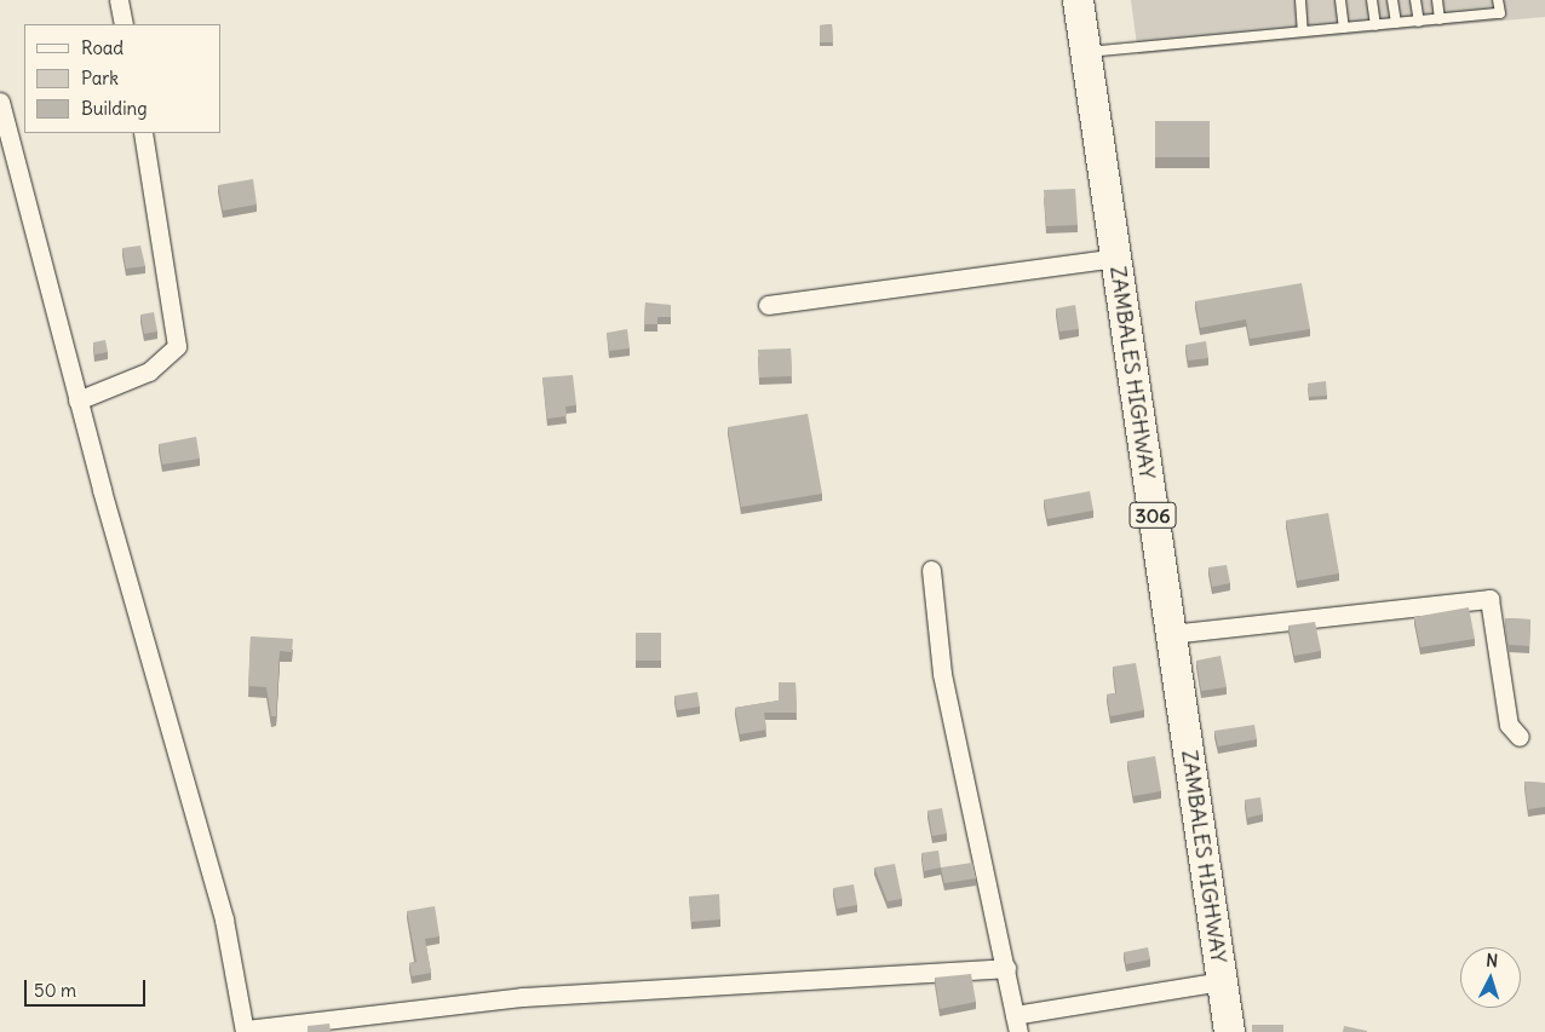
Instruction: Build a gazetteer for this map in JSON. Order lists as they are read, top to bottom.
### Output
{
  "streets": {
    "main road": ["ZAMBALES HIGHWAY", "306"]
  },
  "legend": ["Road", "Park", "Building"],
  "scale_bar": "50 m",
  "north": "top"
}
